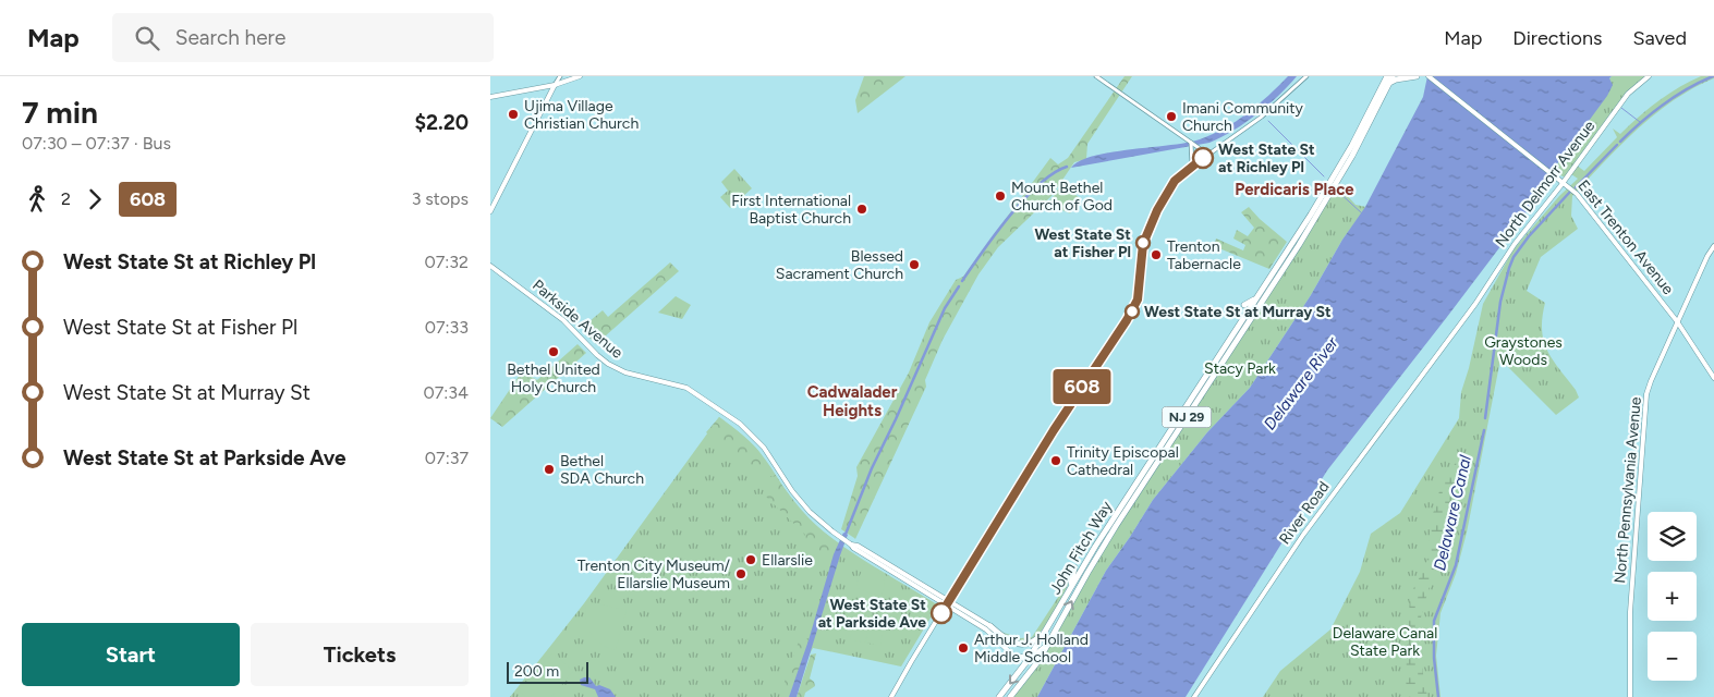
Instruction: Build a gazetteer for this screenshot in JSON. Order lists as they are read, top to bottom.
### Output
{
  "streets": {
    "highway": ["NJ 29", "John Fitch Way"],
    "main road": [
      "North Delmorr Avenue",
      "East Trenton Avenue",
      "Parkside Avenue",
      "North Pennsylvania Avenue",
      "River Road"
    ]
  },
  "crossings": [
    ["North Delmorr Avenue", "East Trenton Avenue"],
    ["North Delmorr Avenue", "River Road"],
    ["East Trenton Avenue", "North Pennsylvania Avenue"]
  ],
  "districts": ["Perdicaris Place", "Cadwalader Heights"],
  "water": ["Delaware River", "Delaware Canal"],
  "parks": ["Graystones Woods", "Stacy Park", "Delaware Canal State Park"],
  "places": [
    "Ujima Village Christian Church",
    "Imani Community Church",
    "West State St at Richley Pl",
    "Mount Bethel Church of God",
    "First International Baptist Church",
    "West State St at Fisher Pl",
    "Trenton Tabernacle",
    "Blessed Sacrament Church",
    "West State St at Murray St",
    "Bethel United Holy Church",
    "Trinity Episcopal Cathedral",
    "Bethel SDA Church",
    "Ellarslie",
    "Trenton City Museum/ Ellarslie Museum",
    "West State St at Parkside Ave",
    "Arthur J. Holland Middle School"
  ],
  "lines": ["bus line 608"],
  "scale_bar": "200 m",
  "page": {
    "header": "Map",
    "search": "Search here",
    "nav": ["Map", "Directions", "Saved"],
    "heading": ["7 min", "07:30 – 07:37 · Bus", "$2.20"],
    "on_map": "608",
    "legs": ["2", "608", "3 stops"],
    "list": [
      {
        "name": "West State St at Richley Pl",
        "value": "07:32"
      },
      {
        "name": "West State St at Fisher Pl",
        "value": "07:33"
      },
      {
        "name": "West State St at Murray St",
        "value": "07:34"
      },
      {
        "name": "West State St at Parkside Ave",
        "value": "07:37"
      }
    ],
    "map_buttons": ["+", "−"],
    "buttons": ["Start", "Tickets"],
    "scale": "200 m"
  }
}
